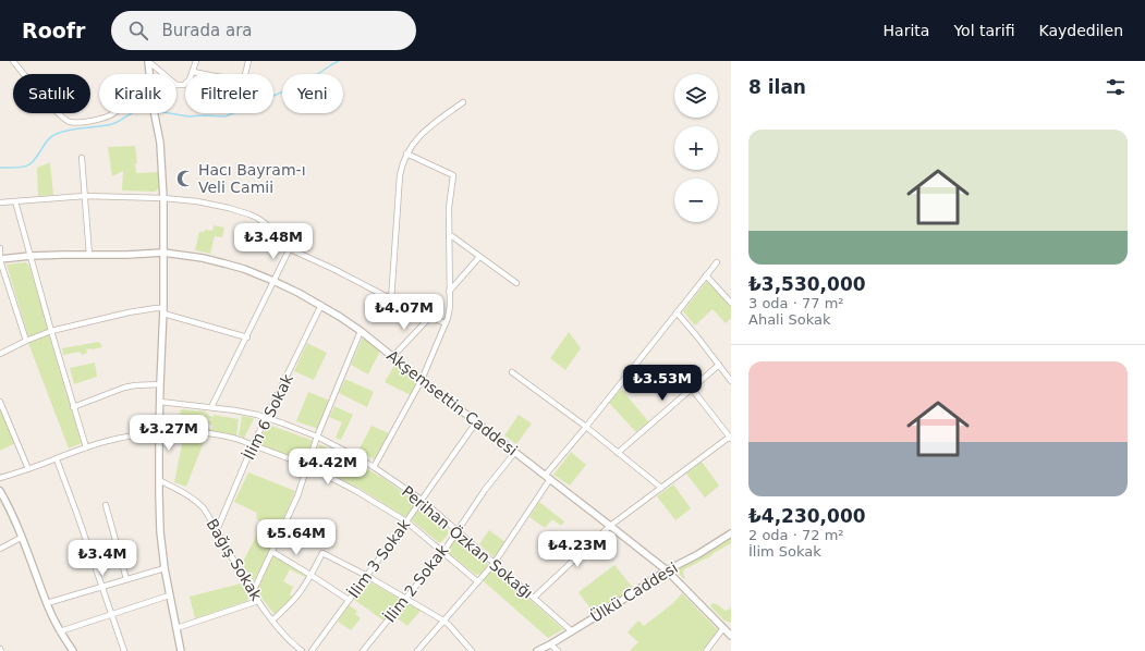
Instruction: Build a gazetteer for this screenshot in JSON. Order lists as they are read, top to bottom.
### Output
{
  "streets": {
    "street": [
      "Akşemsettin Caddesi",
      "İlim 6 Sokak",
      "Perihan Özkan Sokağı",
      "İlim 3 Sokak",
      "Bağış Sokak",
      "İlim 2 Sokak",
      "Ülkü Caddesi"
    ]
  },
  "crossings": [
    ["Akşemsettin Caddesi", "İlim 6 Sokak"],
    ["Akşemsettin Caddesi", "İlim 3 Sokak"],
    ["Akşemsettin Caddesi", "İlim 2 Sokak"],
    ["Akşemsettin Caddesi", "Ülkü Caddesi"],
    ["İlim 6 Sokak", "Perihan Özkan Sokağı"],
    ["İlim 6 Sokak", "Bağış Sokak"],
    ["Perihan Özkan Sokağı", "İlim 3 Sokak"],
    ["Perihan Özkan Sokağı", "İlim 2 Sokak"],
    ["Perihan Özkan Sokağı", "Ülkü Caddesi"]
  ],
  "places": {
    "mosque": ["Hacı Bayram-ı Veli Camii"]
  },
  "page": {
    "header": "Roofr",
    "search": "Burada ara",
    "nav": ["Harita", "Yol tarifi", "Kaydedilen"],
    "heading": "8 ilan",
    "map_buttons": ["+", "−"],
    "chip": [
      "Satılık",
      "Kiralık",
      "Filtreler",
      "Yeni"
    ],
    "list": [
      {
        "name": "₺3,530,000",
        "note": "3 oda · 77 m² · Ahali Sokak"
      },
      {
        "name": "₺4,230,000",
        "note": "2 oda · 72 m² · İlim Sokak"
      }
    ],
    "price": [
      "₺3.48M",
      "₺4.07M",
      "₺3.53M",
      "₺3.27M",
      "₺4.42M",
      "₺5.64M",
      "₺4.23M",
      "₺3.4M"
    ]
  }
}
